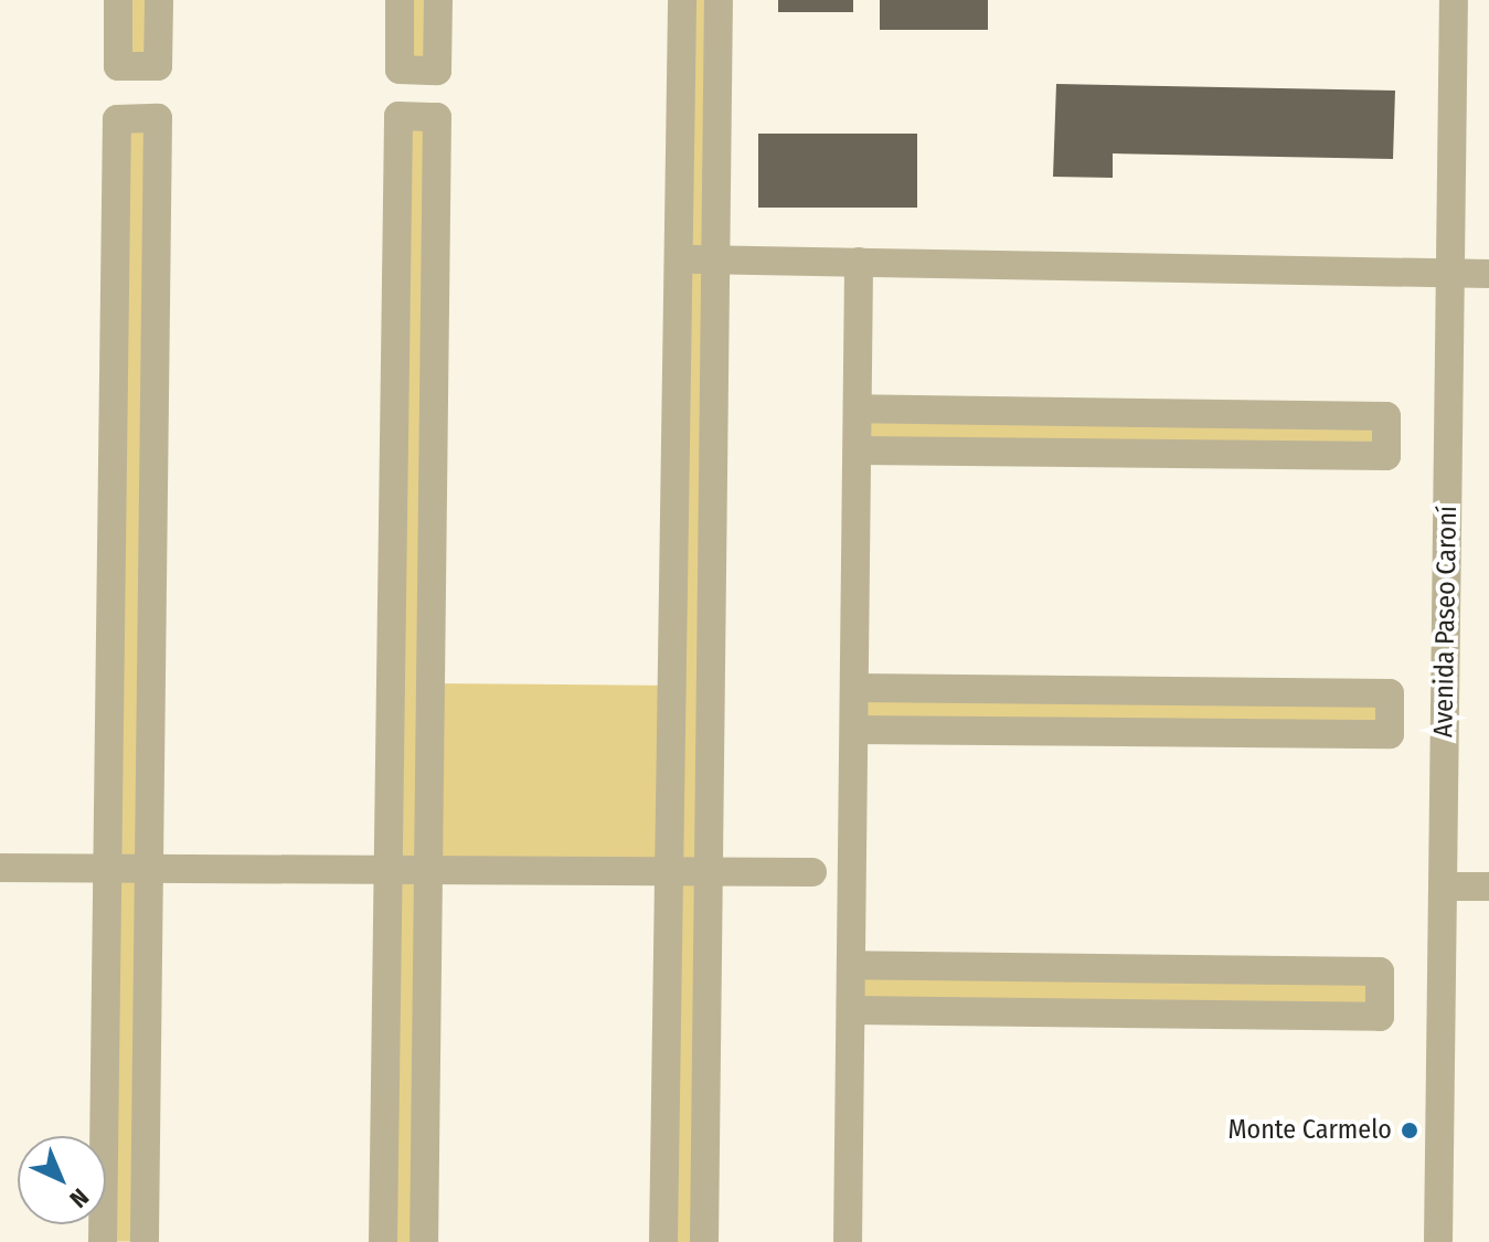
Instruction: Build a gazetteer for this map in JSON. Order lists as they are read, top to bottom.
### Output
{
  "streets": {
    "street": ["Avenida Paseo Caroní"]
  },
  "places": ["Monte Carmelo"],
  "north": "bottom right"
}
